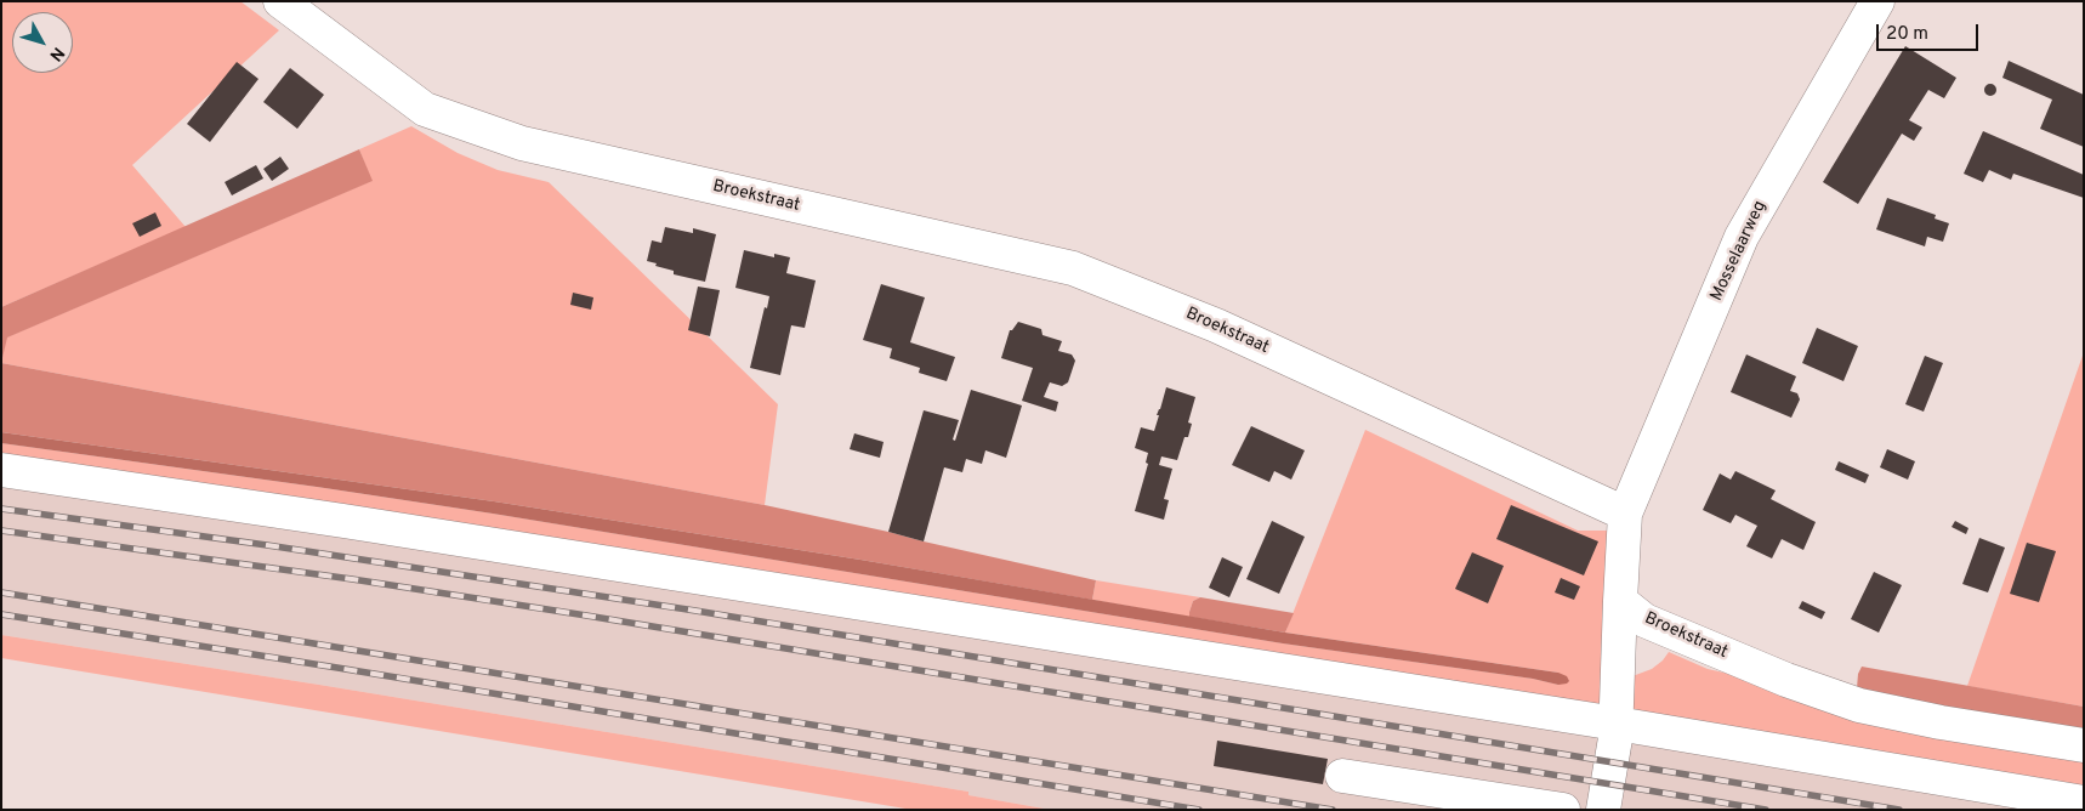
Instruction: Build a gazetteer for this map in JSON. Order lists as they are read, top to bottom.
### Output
{
  "streets": {
    "street": ["Broekstraat", "Mosselaarweg"]
  },
  "crossings": [
    ["Broekstraat", "Mosselaarweg"]
  ],
  "scale_bar": "20 m",
  "north": "bottom right"
}
